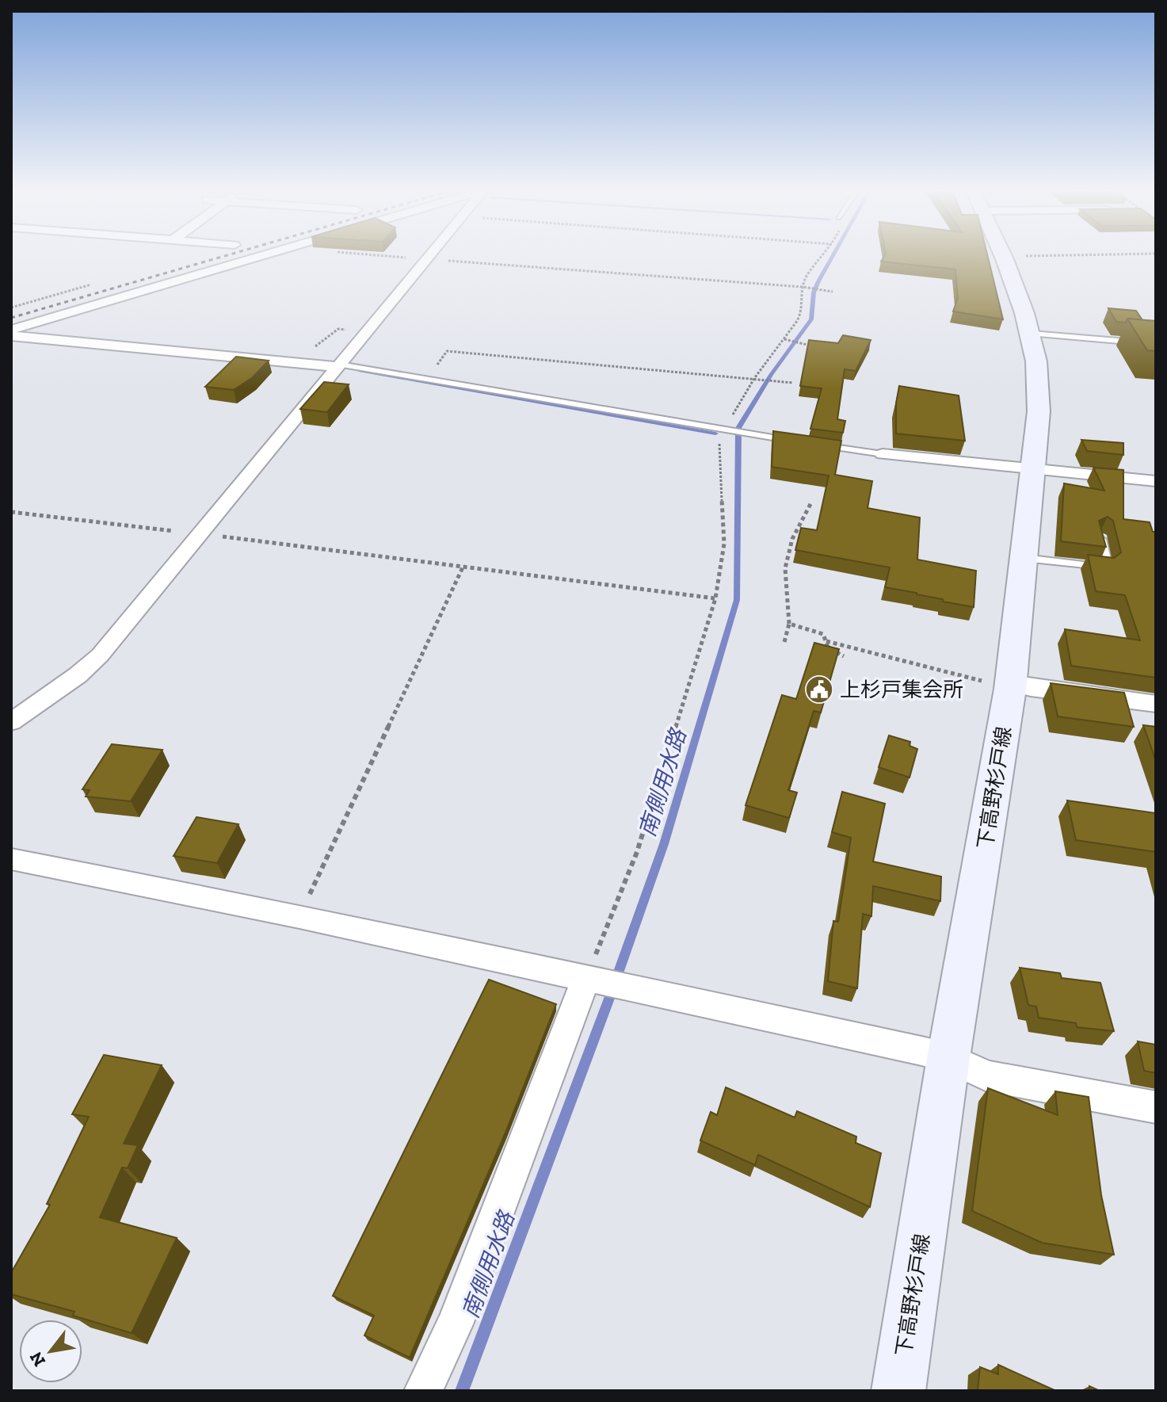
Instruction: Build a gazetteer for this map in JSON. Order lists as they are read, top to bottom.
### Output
{
  "streets": {
    "main road": ["下高野杉戸線"]
  },
  "water": ["南側用水路"],
  "places": {
    "public building": ["上杉戸集会所"]
  },
  "north": "bottom left"
}
